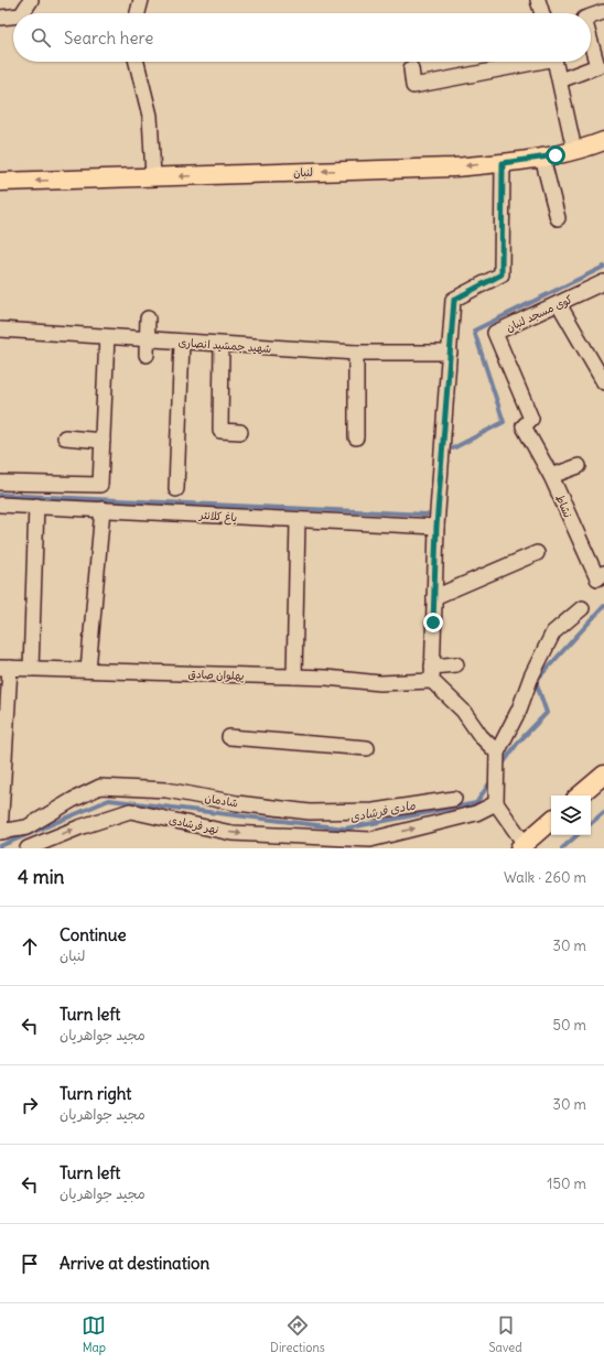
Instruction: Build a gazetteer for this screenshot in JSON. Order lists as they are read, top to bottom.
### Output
{
  "streets": {
    "main road": ["لنبان"],
    "street": [
      "کوی مسجد لنبان",
      "شهید جمشید انصاری",
      "نشاط",
      "باغ کلانتر",
      "پهلوان صادق",
      "شادمان",
      "نهر فرشادی"
    ]
  },
  "crossings": [
    ["کوی مسجد لنبان", "نشاط"]
  ],
  "one_way": ["لنبان", "نهر فرشادی"],
  "water": ["مادی فرشادی"],
  "page": {
    "search": "Search here",
    "heading": ["4 min", "Walk · 260 m"],
    "list": [
      ["Continue", "لنبان", "30 m"],
      ["Turn left", "مجید جواهریان", "50 m"],
      ["Turn right", "مجید جواهریان", "30 m"],
      ["Turn left", "مجید جواهریان", "150 m"],
      "Arrive at destination"
    ],
    "nav": ["Map", "Directions", "Saved"]
  }
}
